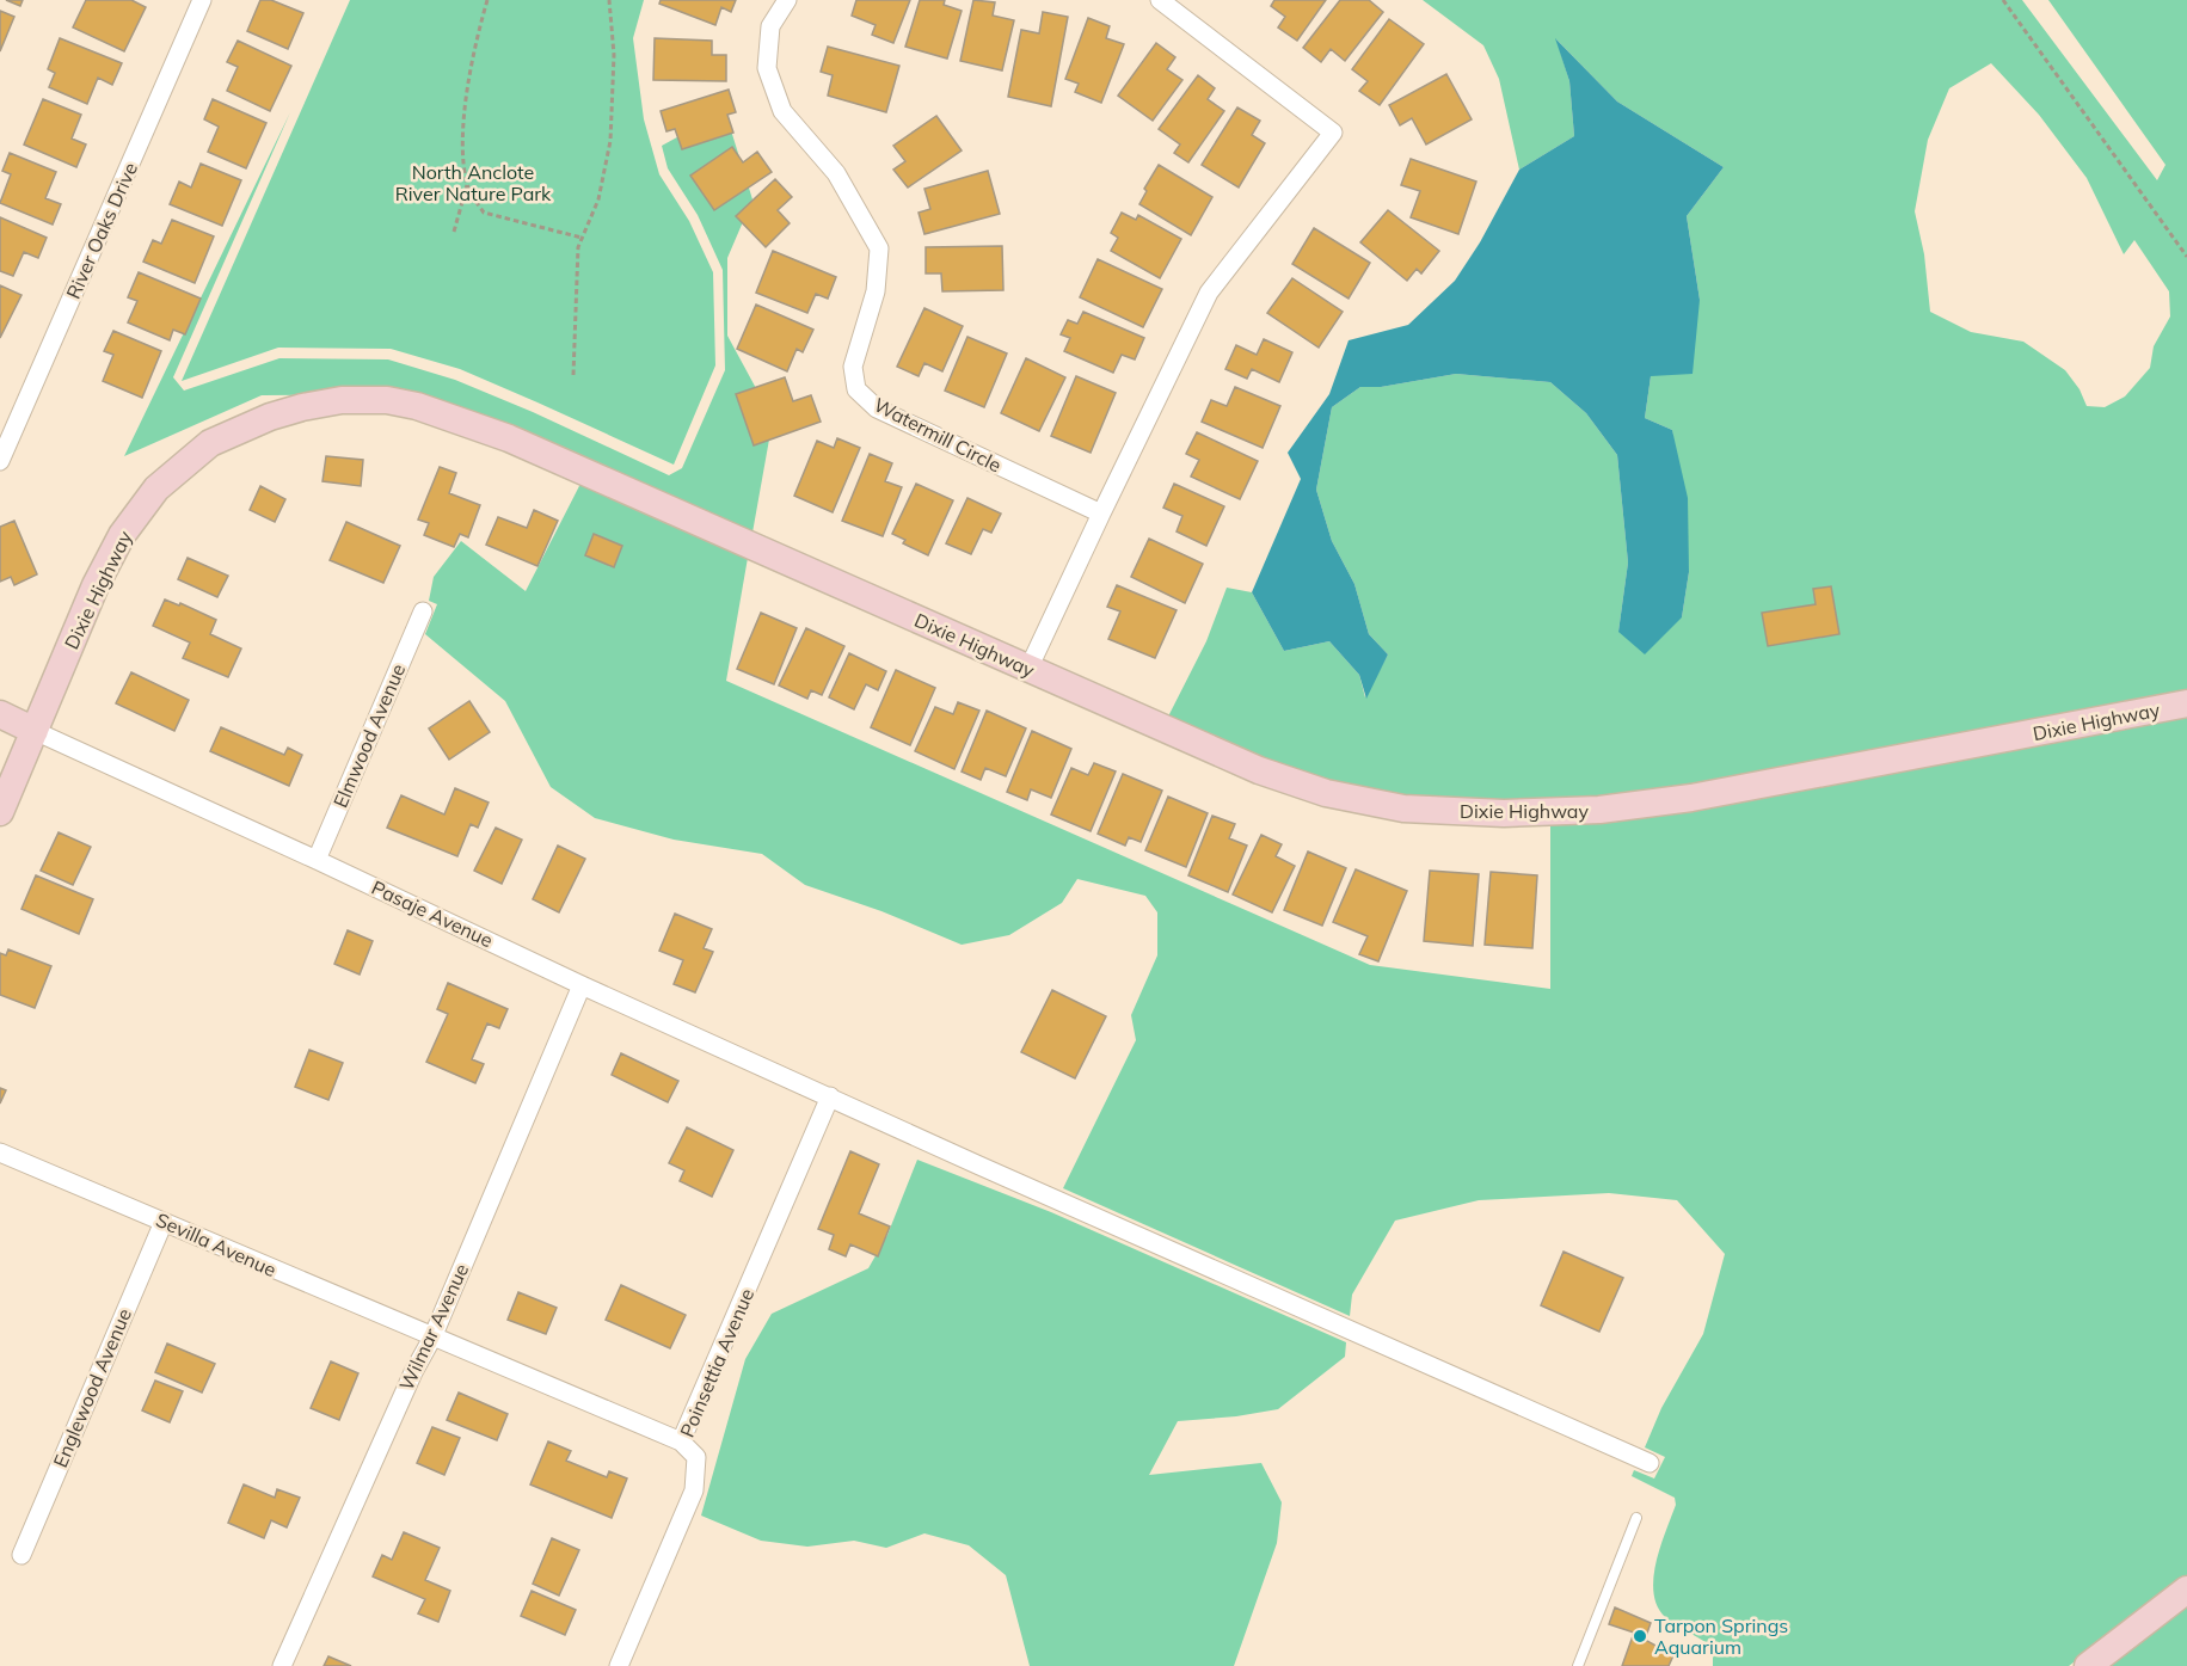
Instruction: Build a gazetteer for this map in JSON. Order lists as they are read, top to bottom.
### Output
{
  "streets": {
    "street": [
      "River Oaks Drive",
      "Watermill Circle",
      "Dixie Highway",
      "Elmwood Avenue",
      "Pasaje Avenue",
      "Sevilla Avenue",
      "Wilmar Avenue",
      "Poinsettia Avenue",
      "Englewood Avenue"
    ]
  },
  "crossings": [
    ["Dixie Highway", "Pasaje Avenue"],
    ["Elmwood Avenue", "Pasaje Avenue"],
    ["Pasaje Avenue", "Wilmar Avenue"],
    ["Pasaje Avenue", "Poinsettia Avenue"],
    ["Sevilla Avenue", "Wilmar Avenue"],
    ["Sevilla Avenue", "Englewood Avenue"]
  ],
  "parks": ["North Anclote River Nature Park"],
  "places": ["Tarpon Springs Aquarium"]
}
